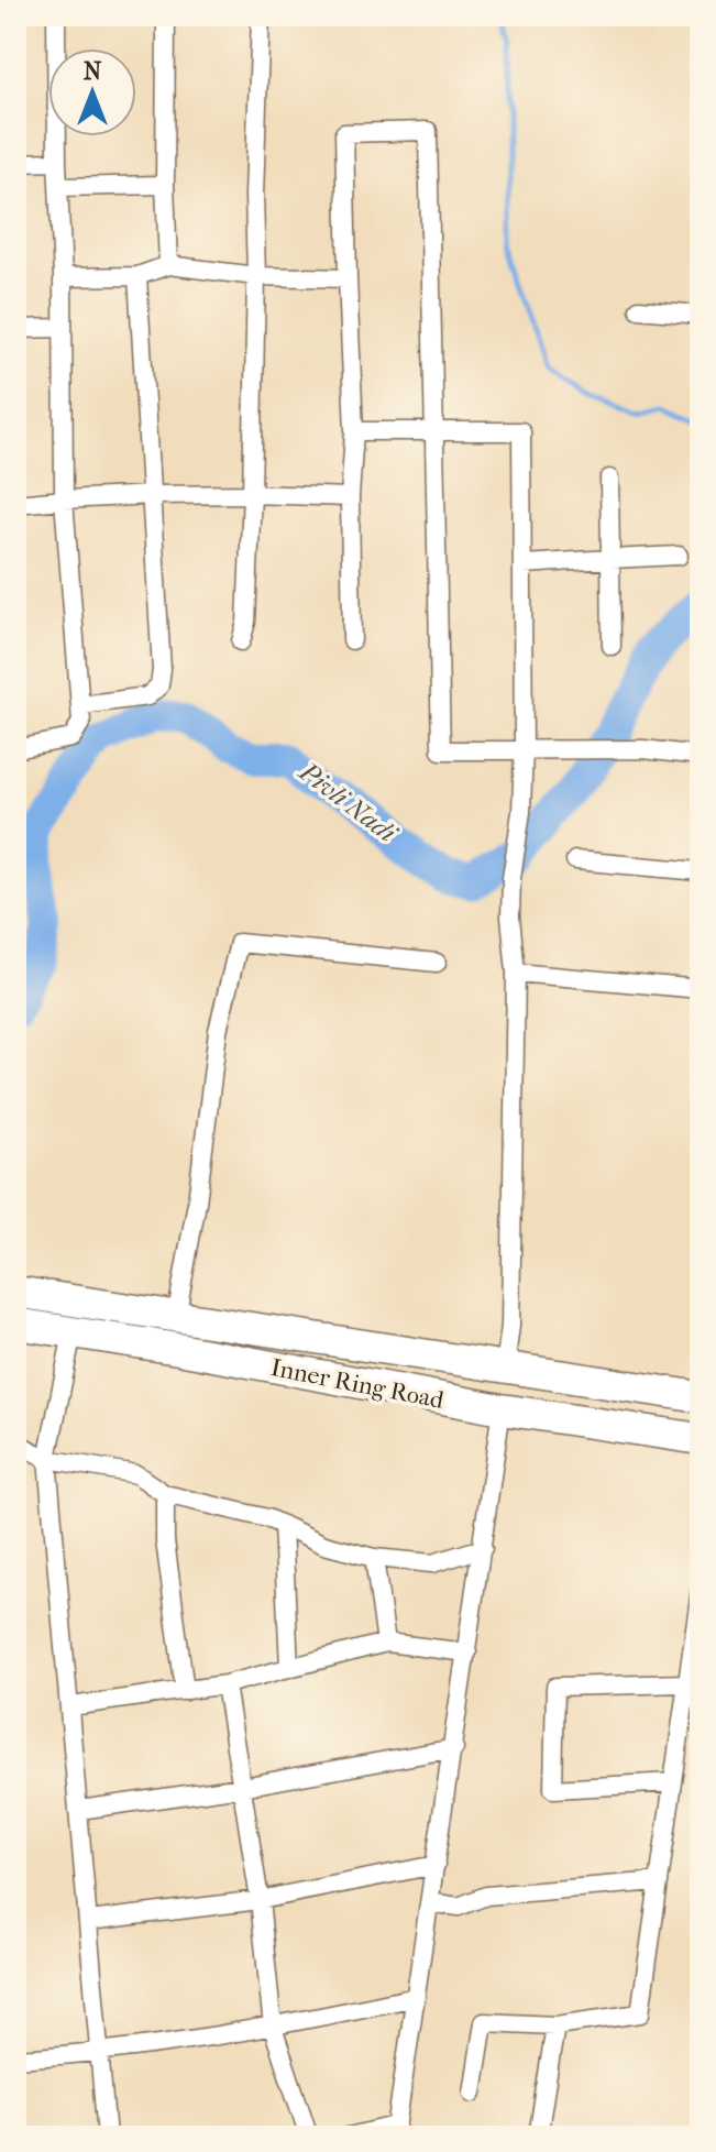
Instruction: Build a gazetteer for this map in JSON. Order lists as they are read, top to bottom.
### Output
{
  "streets": {
    "highway": ["Inner Ring Road"]
  },
  "water": ["Pivli Nadi"],
  "north": "top"
}
